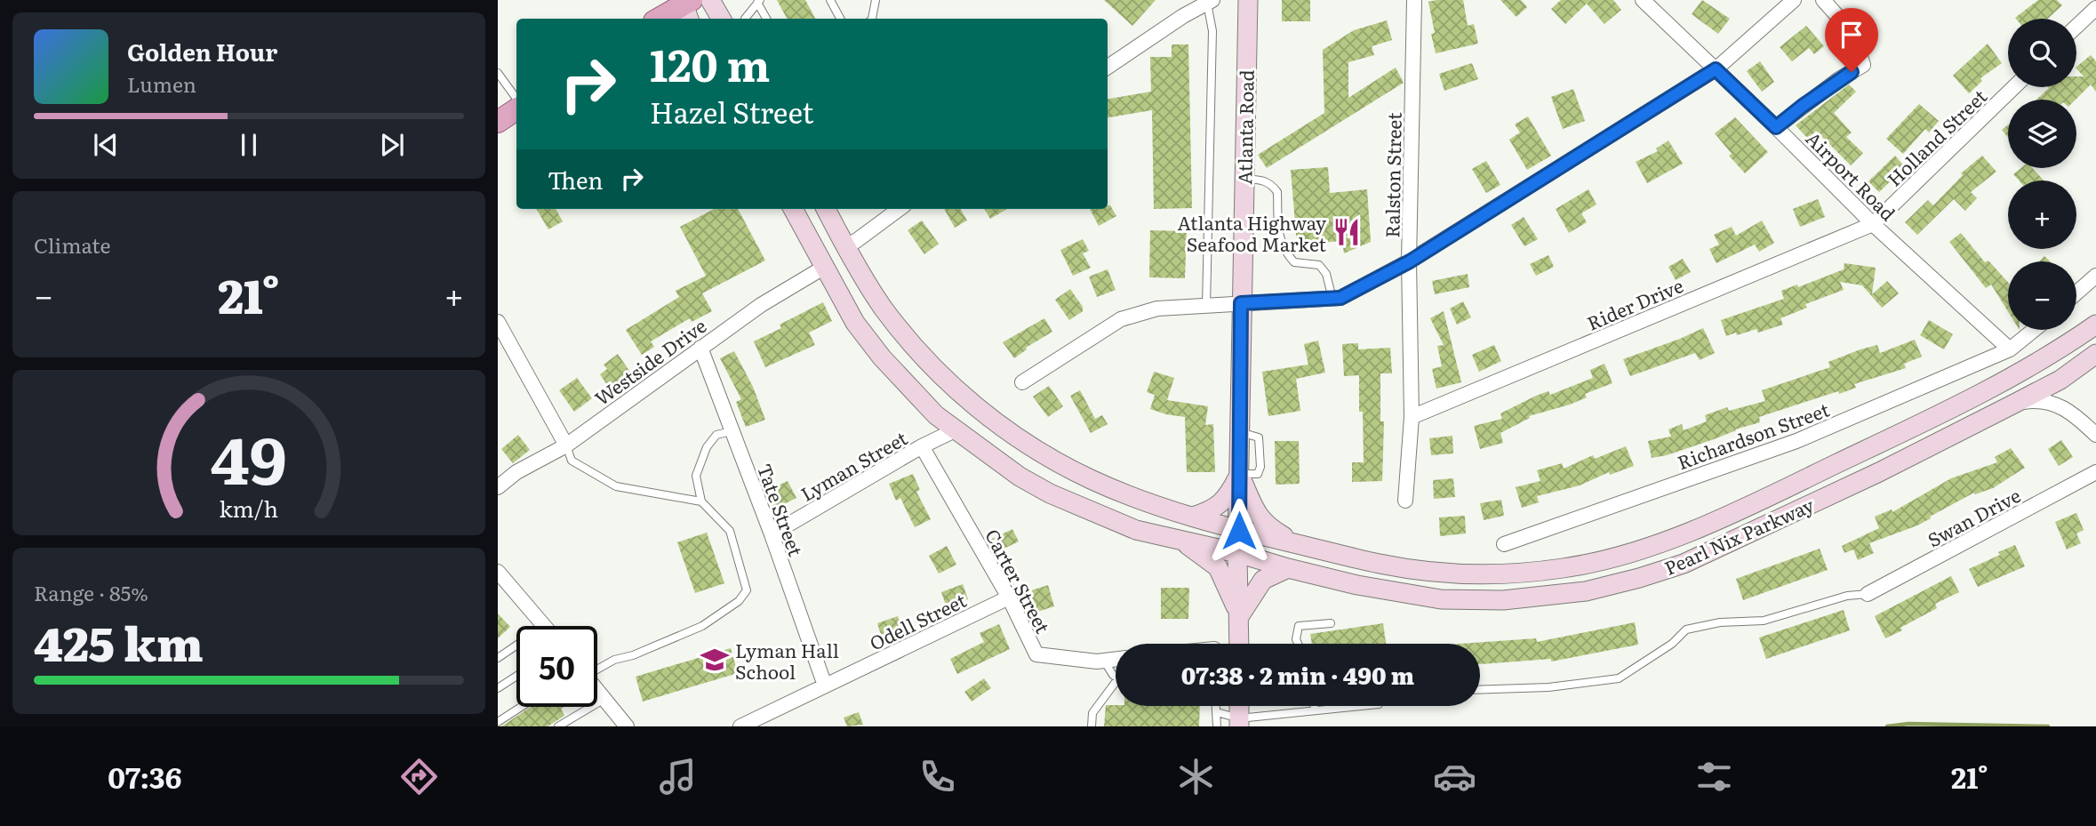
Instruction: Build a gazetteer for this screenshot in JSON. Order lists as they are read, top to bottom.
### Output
{
  "streets": {
    "main road": ["Atlanta Road", "Pearl Nix Parkway"],
    "street": [
      "Holland Street",
      "Ralston Street",
      "Airport Road",
      "Rider Drive",
      "Westside Drive",
      "Richardson Street",
      "Lyman Street",
      "Tate Street",
      "Swan Drive",
      "Carter Street",
      "Odell Street"
    ]
  },
  "crossings": [
    ["Atlanta Road", "Pearl Nix Parkway"],
    ["Holland Street", "Airport Road"],
    ["Holland Street", "Rider Drive"],
    ["Ralston Street", "Rider Drive"],
    ["Airport Road", "Rider Drive"],
    ["Airport Road", "Richardson Street"],
    ["Westside Drive", "Tate Street"],
    ["Westside Drive", "Pearl Nix Parkway"],
    ["Lyman Street", "Tate Street"],
    ["Lyman Street", "Pearl Nix Parkway"],
    ["Lyman Street", "Carter Street"],
    ["Tate Street", "Odell Street"],
    ["Carter Street", "Odell Street"]
  ],
  "places": {
    "restaurant": ["Atlanta Highway Seafood Market"],
    "school or university": ["Lyman Hall School"]
  },
  "page": {
    "map_buttons": ["+", "−"],
    "turn": ["120 m", "Hazel Street"],
    "song": ["Golden Hour", "Lumen"],
    "then": "Then",
    "tile": [
      "Climate",
      ["Range · 85%", "425 km"]
    ],
    "heat": ["−", "21°", "+"],
    "limit": "50",
    "trip": "07:38 · 2 min · 490 m",
    "tabs": ["07:36", "21°"],
    "gauge": ["49", "km/h"]
  }
}
